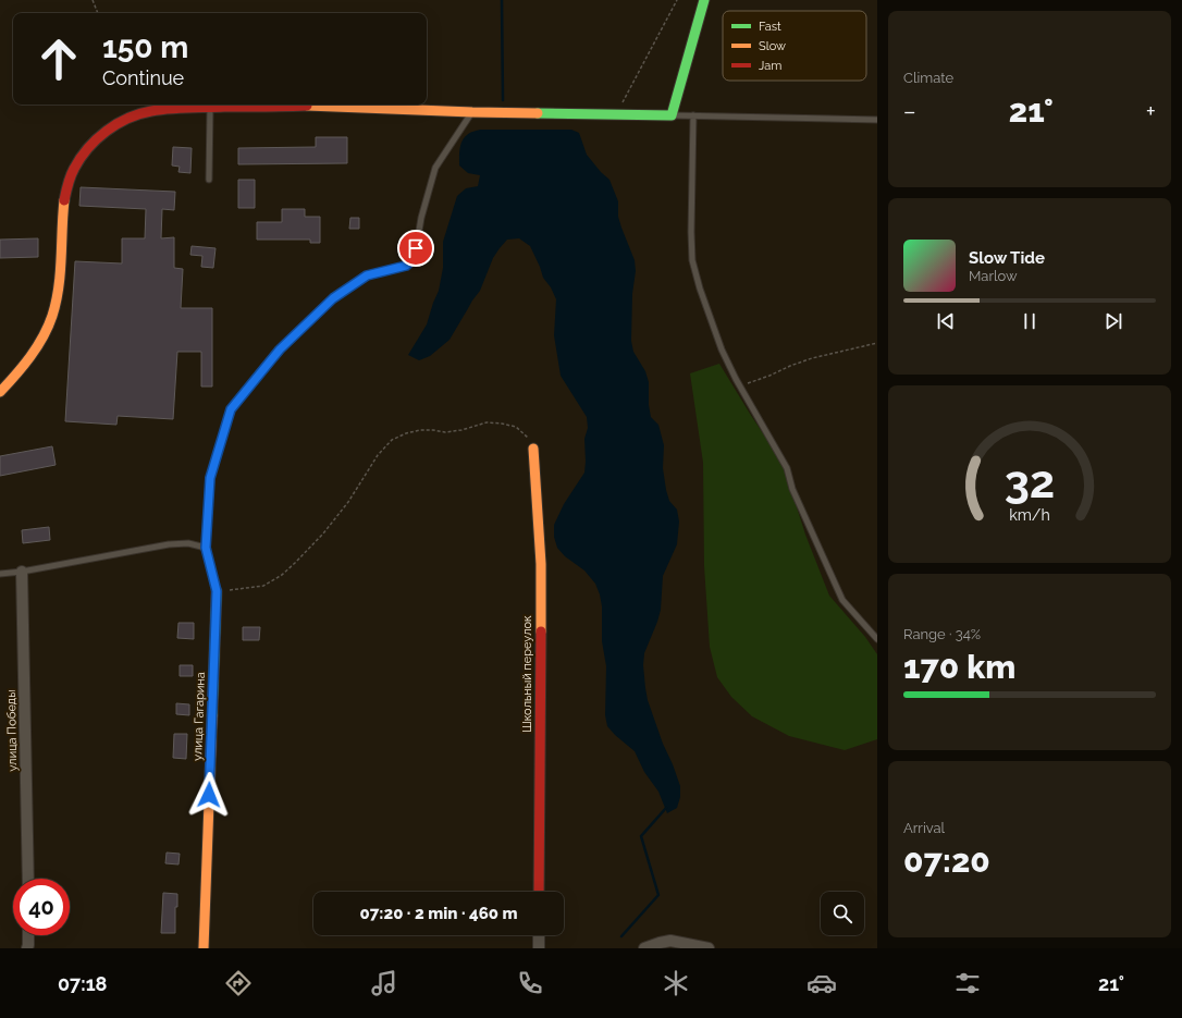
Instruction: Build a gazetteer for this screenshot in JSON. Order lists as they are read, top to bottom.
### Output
{
  "streets": {
    "street": ["Школьный переулок", "улица Гагарина", "улица Победы"]
  },
  "legend": ["Fast", "Slow", "Jam"],
  "page": {
    "tile": [
      "Climate",
      ["Range · 34%", "170 km"],
      ["Arrival", "07:20"]
    ],
    "turn": ["150 m", "Continue"],
    "heat": ["−", "21°", "+"],
    "song": ["Slow Tide", "Marlow"],
    "limit": "40",
    "trip": "07:20 · 2 min · 460 m",
    "tabs": ["07:18", "21°"],
    "gauge": ["32", "km/h"]
  }
}
